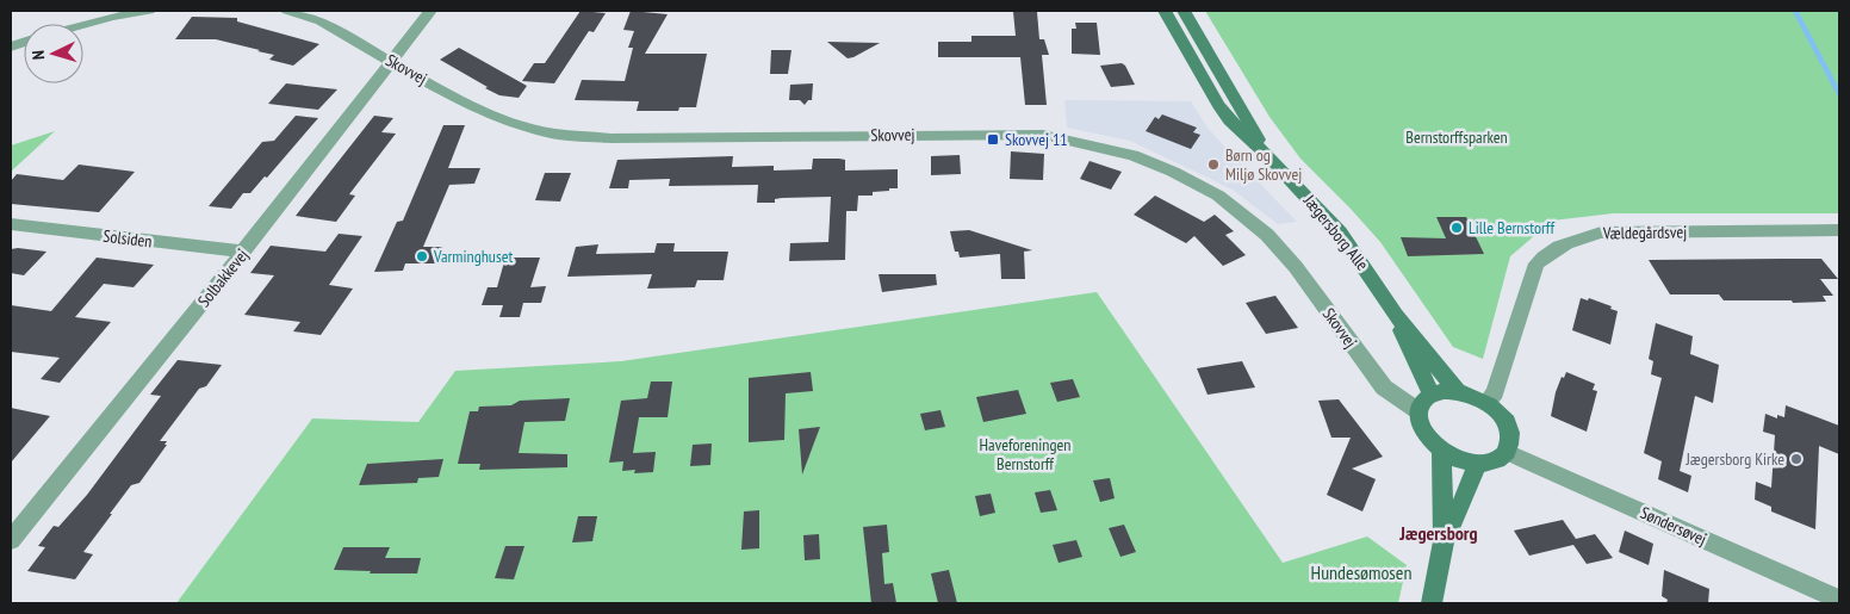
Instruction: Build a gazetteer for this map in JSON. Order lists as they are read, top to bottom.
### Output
{
  "streets": {
    "street": [
      "Skovvej",
      "Jægersborg Alle",
      "Vældegårdsvej",
      "Solsiden",
      "Solbakkevej",
      "Søndersøvej"
    ]
  },
  "crossings": [
    ["Skovvej", "Jægersborg Alle"],
    ["Skovvej", "Vældegårdsvej"],
    ["Skovvej", "Solbakkevej"],
    ["Skovvej", "Søndersøvej"],
    ["Jægersborg Alle", "Vældegårdsvej"],
    ["Jægersborg Alle", "Søndersøvej"],
    ["Vældegårdsvej", "Søndersøvej"],
    ["Solsiden", "Solbakkevej"]
  ],
  "districts": ["Jægersborg"],
  "parks": ["Bernstorffsparken", "Haveforeningen Bernstorff", "Hundesømosen"],
  "places": {
    "transit": ["Skovvej 11"],
    "other": [
      "Børn og Miljø Skovvej",
      "Lille Bernstorff",
      "Varminghuset",
      "Jægersborg Kirke"
    ]
  },
  "north": "left"
}
